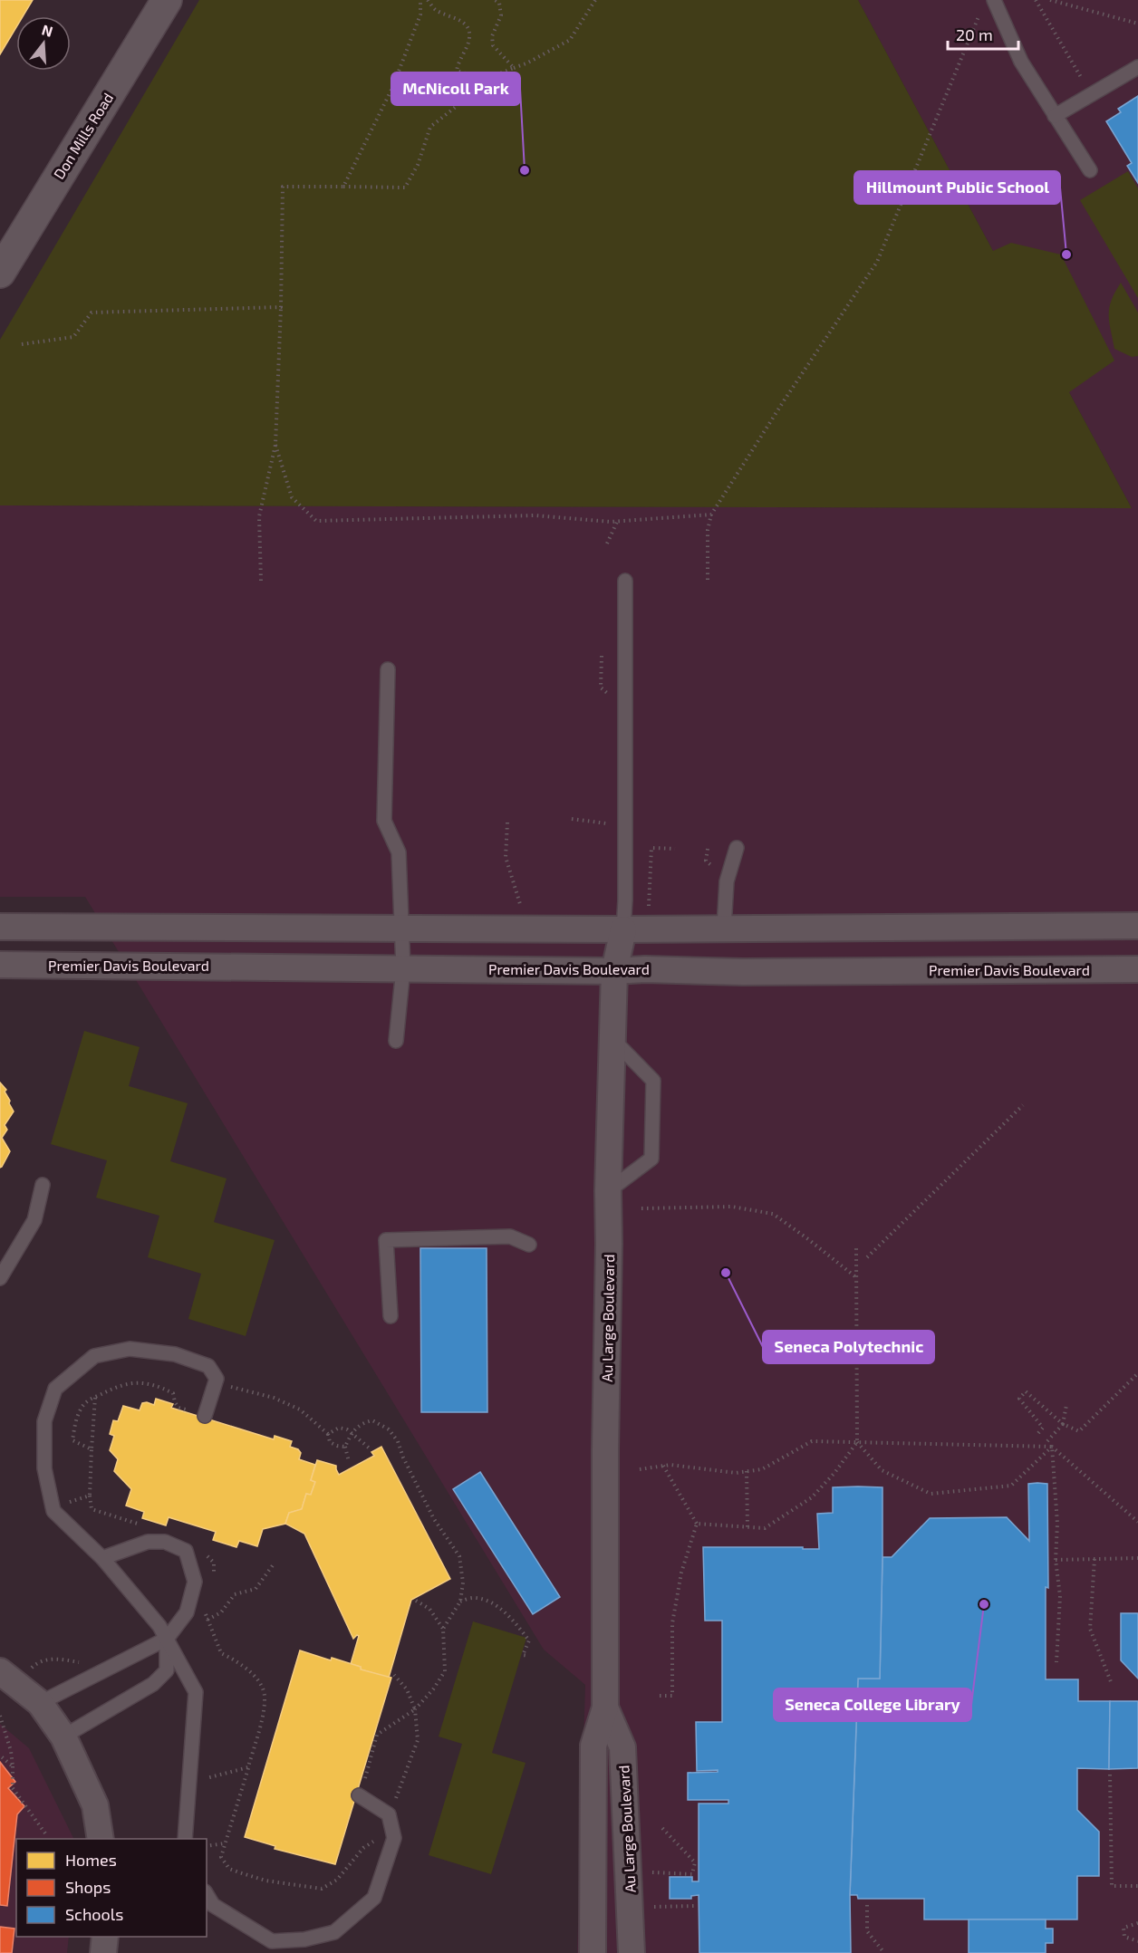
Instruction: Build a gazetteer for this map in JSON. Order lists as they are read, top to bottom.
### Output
{
  "streets": {
    "main road": ["Don Mills Road"],
    "street": ["Premier Davis Boulevard", "Au Large Boulevard"]
  },
  "crossings": [
    ["Premier Davis Boulevard", "Au Large Boulevard"]
  ],
  "places": [
    "McNicoll Park",
    "Hillmount Public School",
    "Seneca Polytechnic",
    "Seneca College Library"
  ],
  "legend": ["Homes", "Shops", "Schools"],
  "scale_bar": "20 m",
  "north": "top"
}
